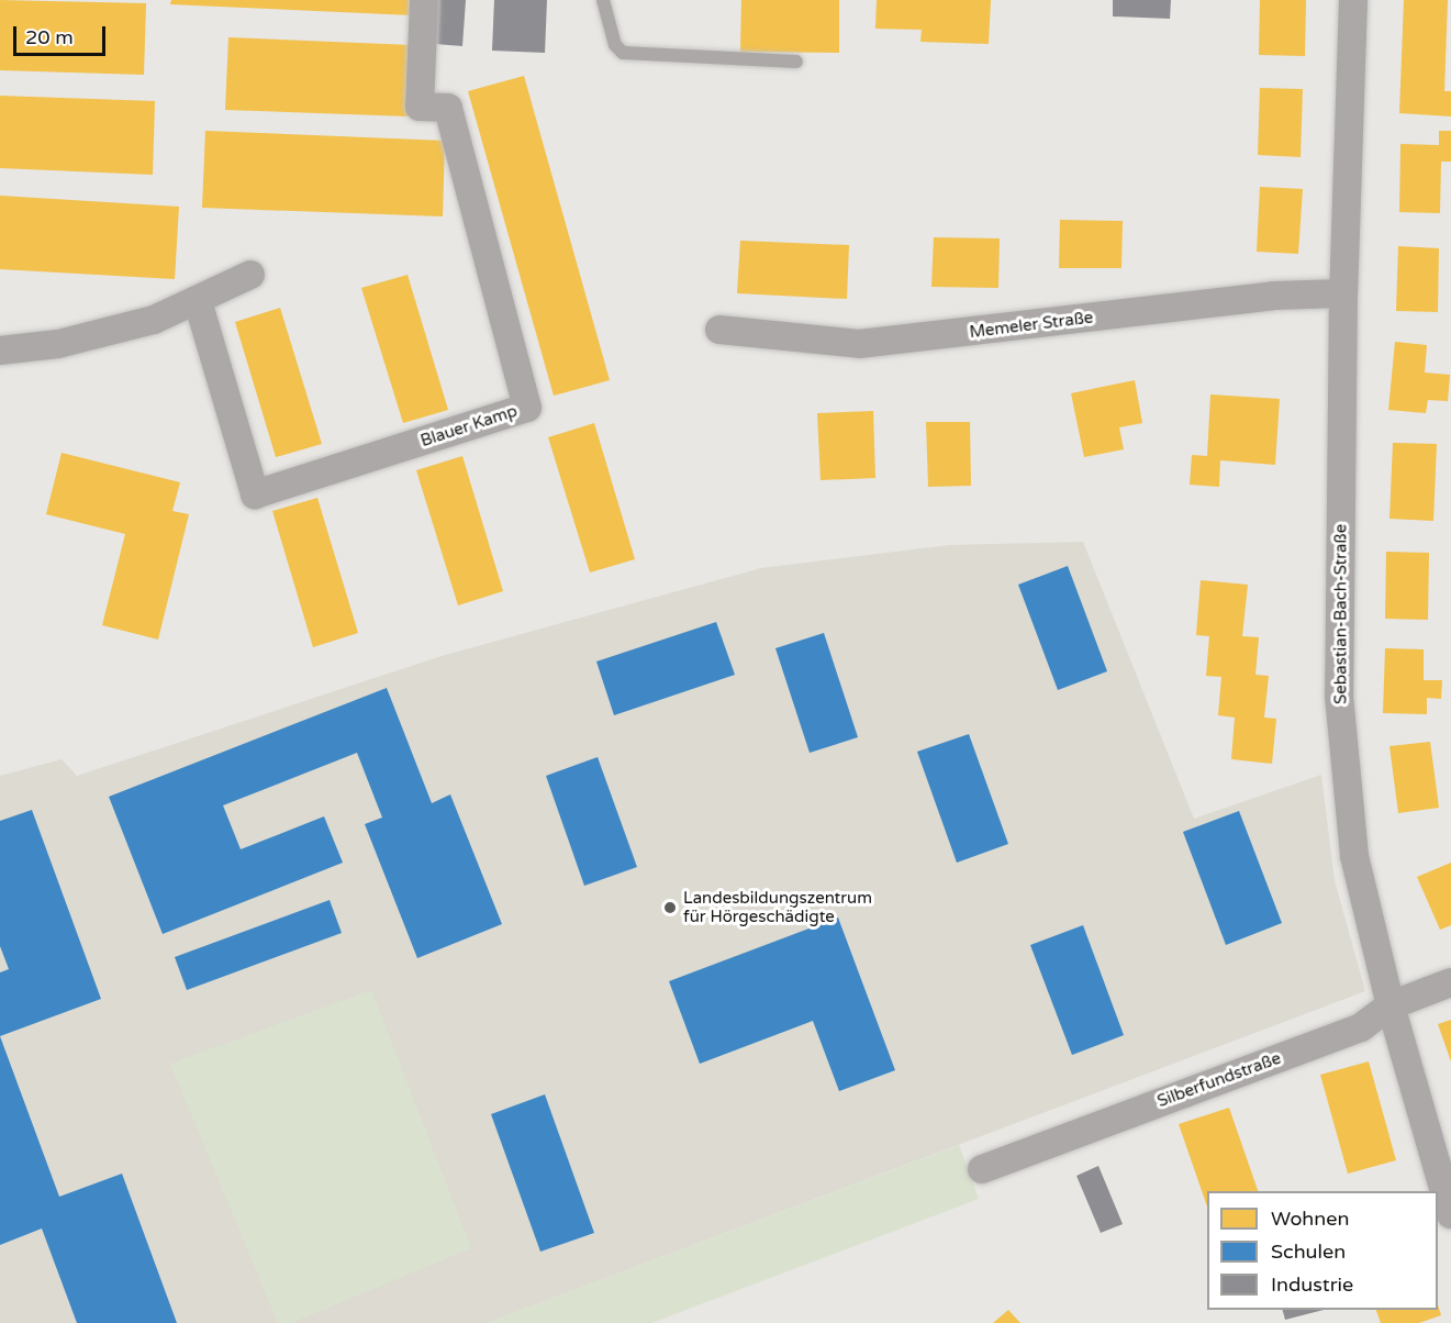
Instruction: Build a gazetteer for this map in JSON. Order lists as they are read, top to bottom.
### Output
{
  "streets": {
    "street": [
      "Memeler Straße",
      "Blauer Kamp",
      "Sebastian-Bach-Straße",
      "Silberfundstraße"
    ]
  },
  "crossings": [
    ["Memeler Straße", "Sebastian-Bach-Straße"],
    ["Sebastian-Bach-Straße", "Silberfundstraße"]
  ],
  "places": ["Landesbildungszentrum für Hörgeschädigte"],
  "legend": ["Wohnen", "Schulen", "Industrie"],
  "scale_bar": "20 m"
}
